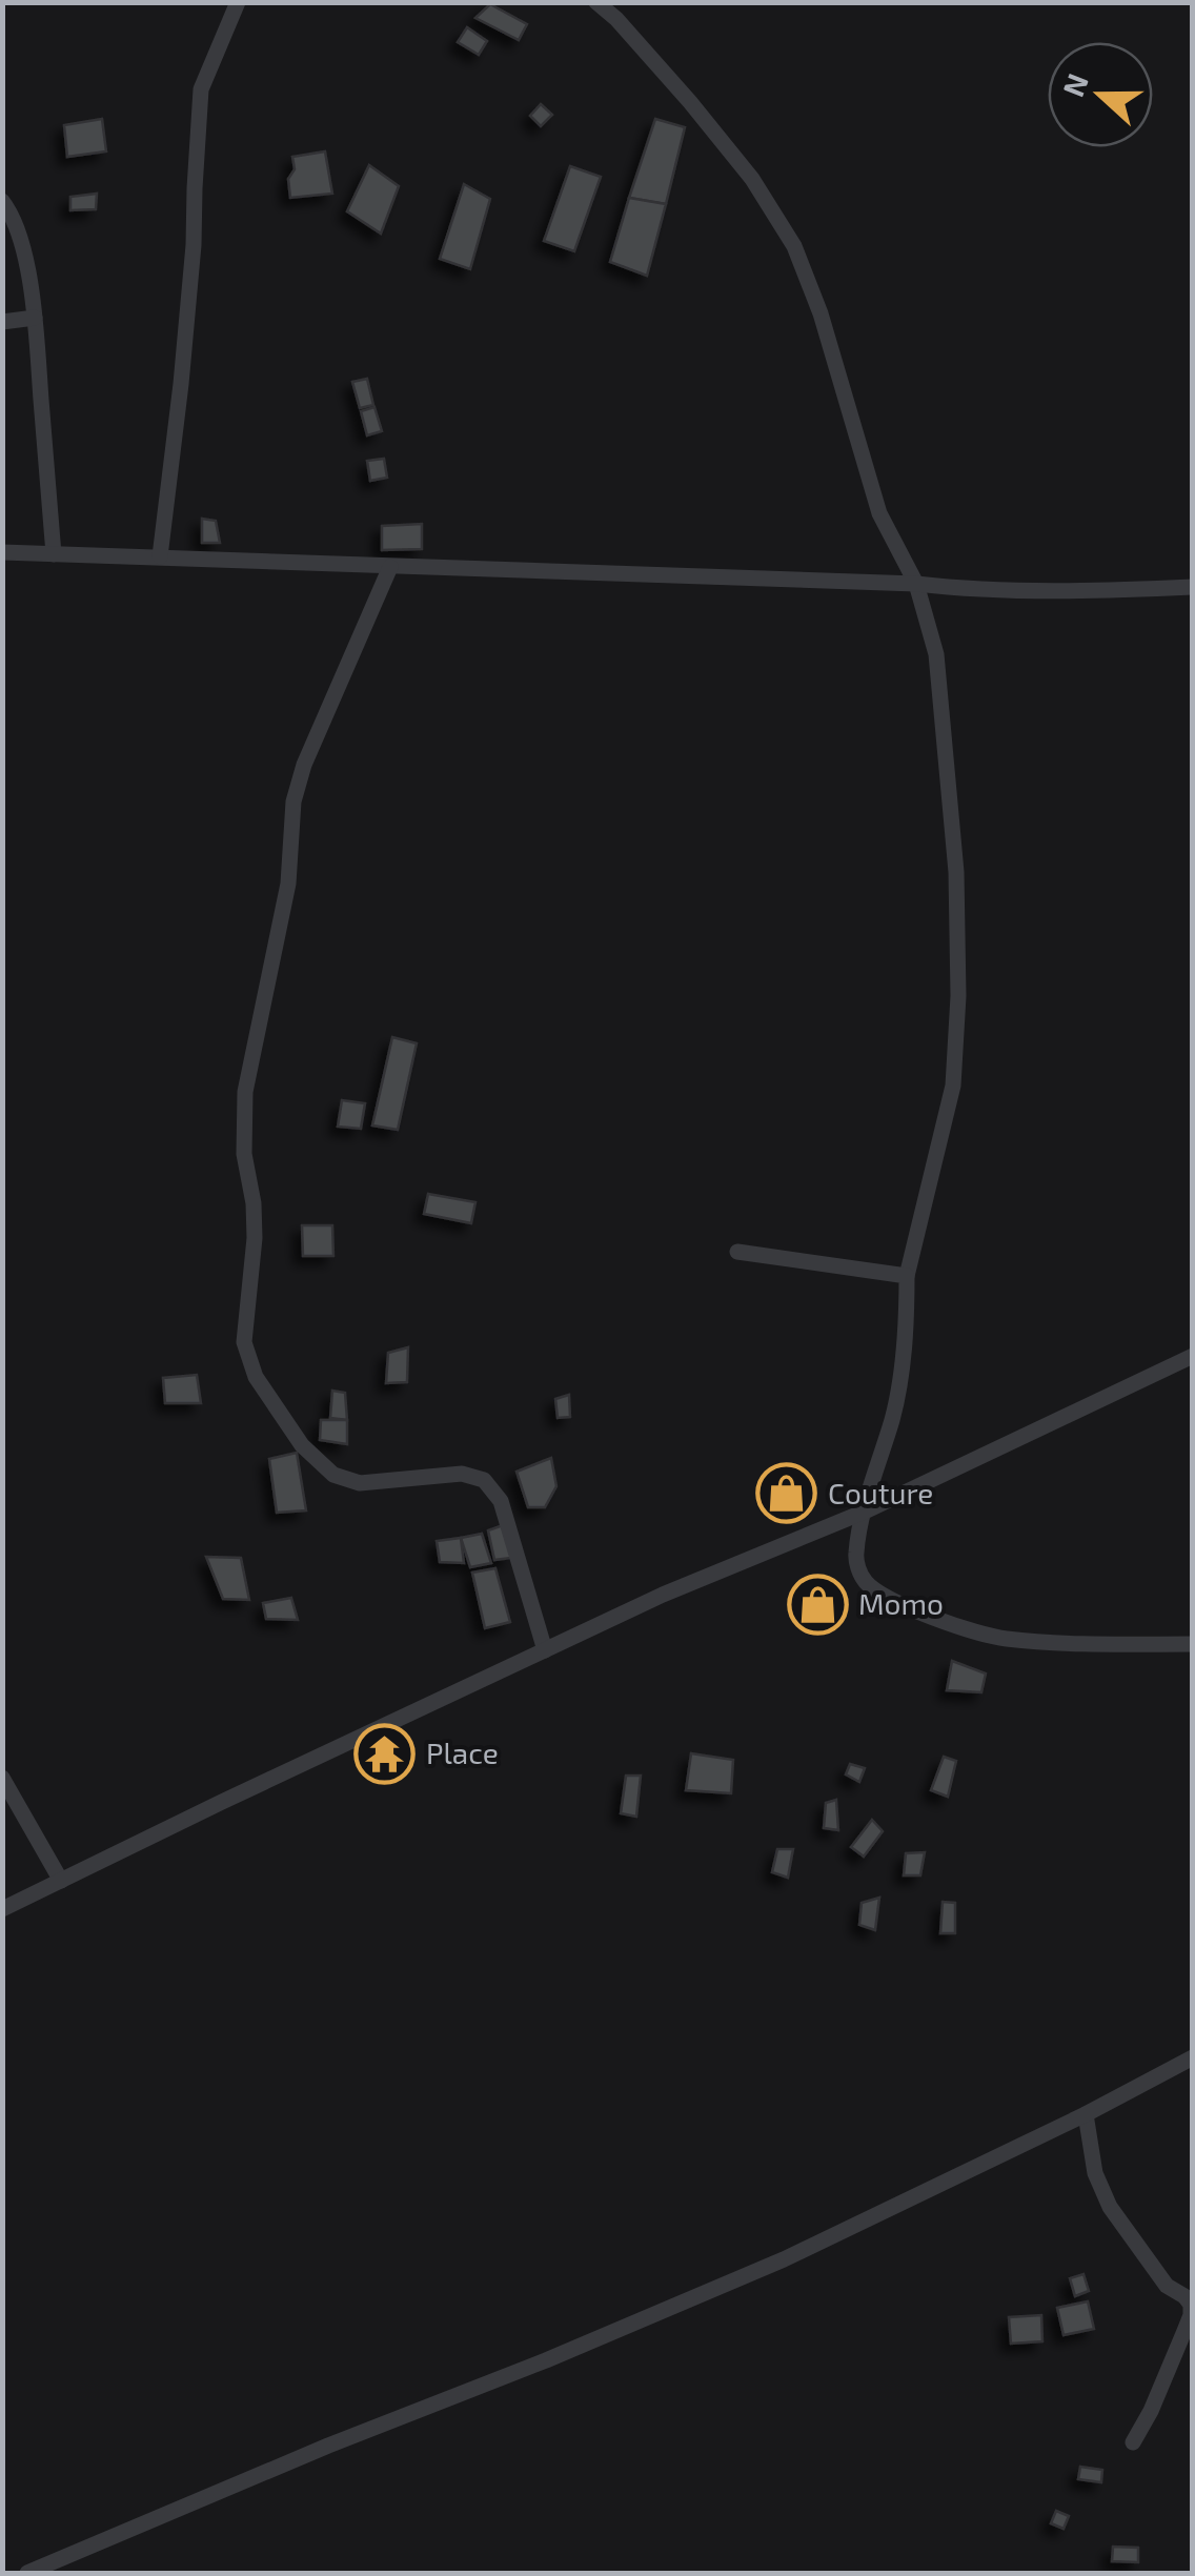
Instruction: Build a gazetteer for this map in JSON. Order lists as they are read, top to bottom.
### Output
{
  "places": {
    "shop": ["Couture", "Momo"],
    "temple": ["Place"]
  },
  "north": "left"
}
